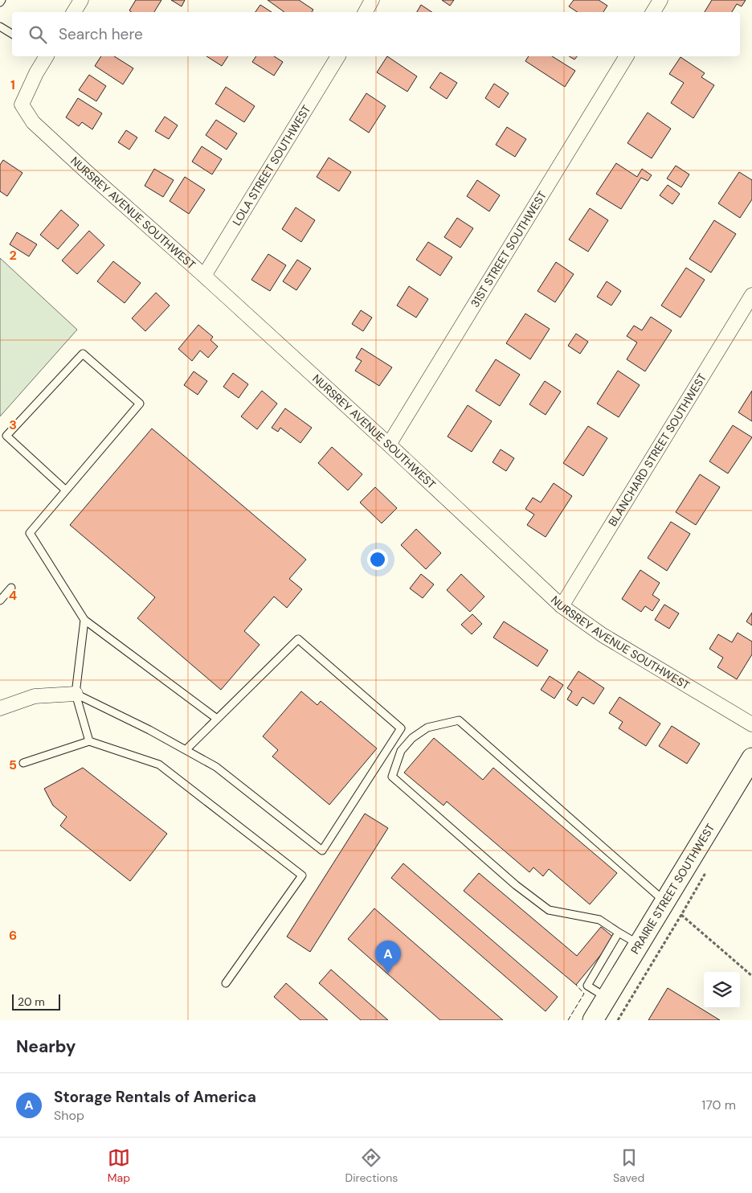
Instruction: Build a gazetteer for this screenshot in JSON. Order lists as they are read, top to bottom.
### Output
{
  "streets": {
    "street": [
      "LOLA STREET SOUTHWEST",
      "NURSREY AVENUE SOUTHWEST",
      "31ST STREET SOUTHWEST",
      "BLANCHARD STREET SOUTHWEST",
      "PRAIRIE STREET SOUTHWEST"
    ]
  },
  "crossings": [
    ["LOLA STREET SOUTHWEST", "NURSREY AVENUE SOUTHWEST"],
    ["NURSREY AVENUE SOUTHWEST", "31ST STREET SOUTHWEST"],
    ["NURSREY AVENUE SOUTHWEST", "BLANCHARD STREET SOUTHWEST"]
  ],
  "scale_bar": "20 m",
  "page": {
    "search": "Search here",
    "pins": "A",
    "scale": "20 m",
    "heading": "Nearby",
    "list": [
      {
        "mark": "A",
        "name": "Storage Rentals of America",
        "note": "Shop",
        "value": "170 m"
      }
    ],
    "nav": ["Map", "Directions", "Saved"]
  },
  "grid": {
    "rows": [
      "1",
      "2",
      "3",
      "4",
      "5",
      "6"
    ]
  }
}
